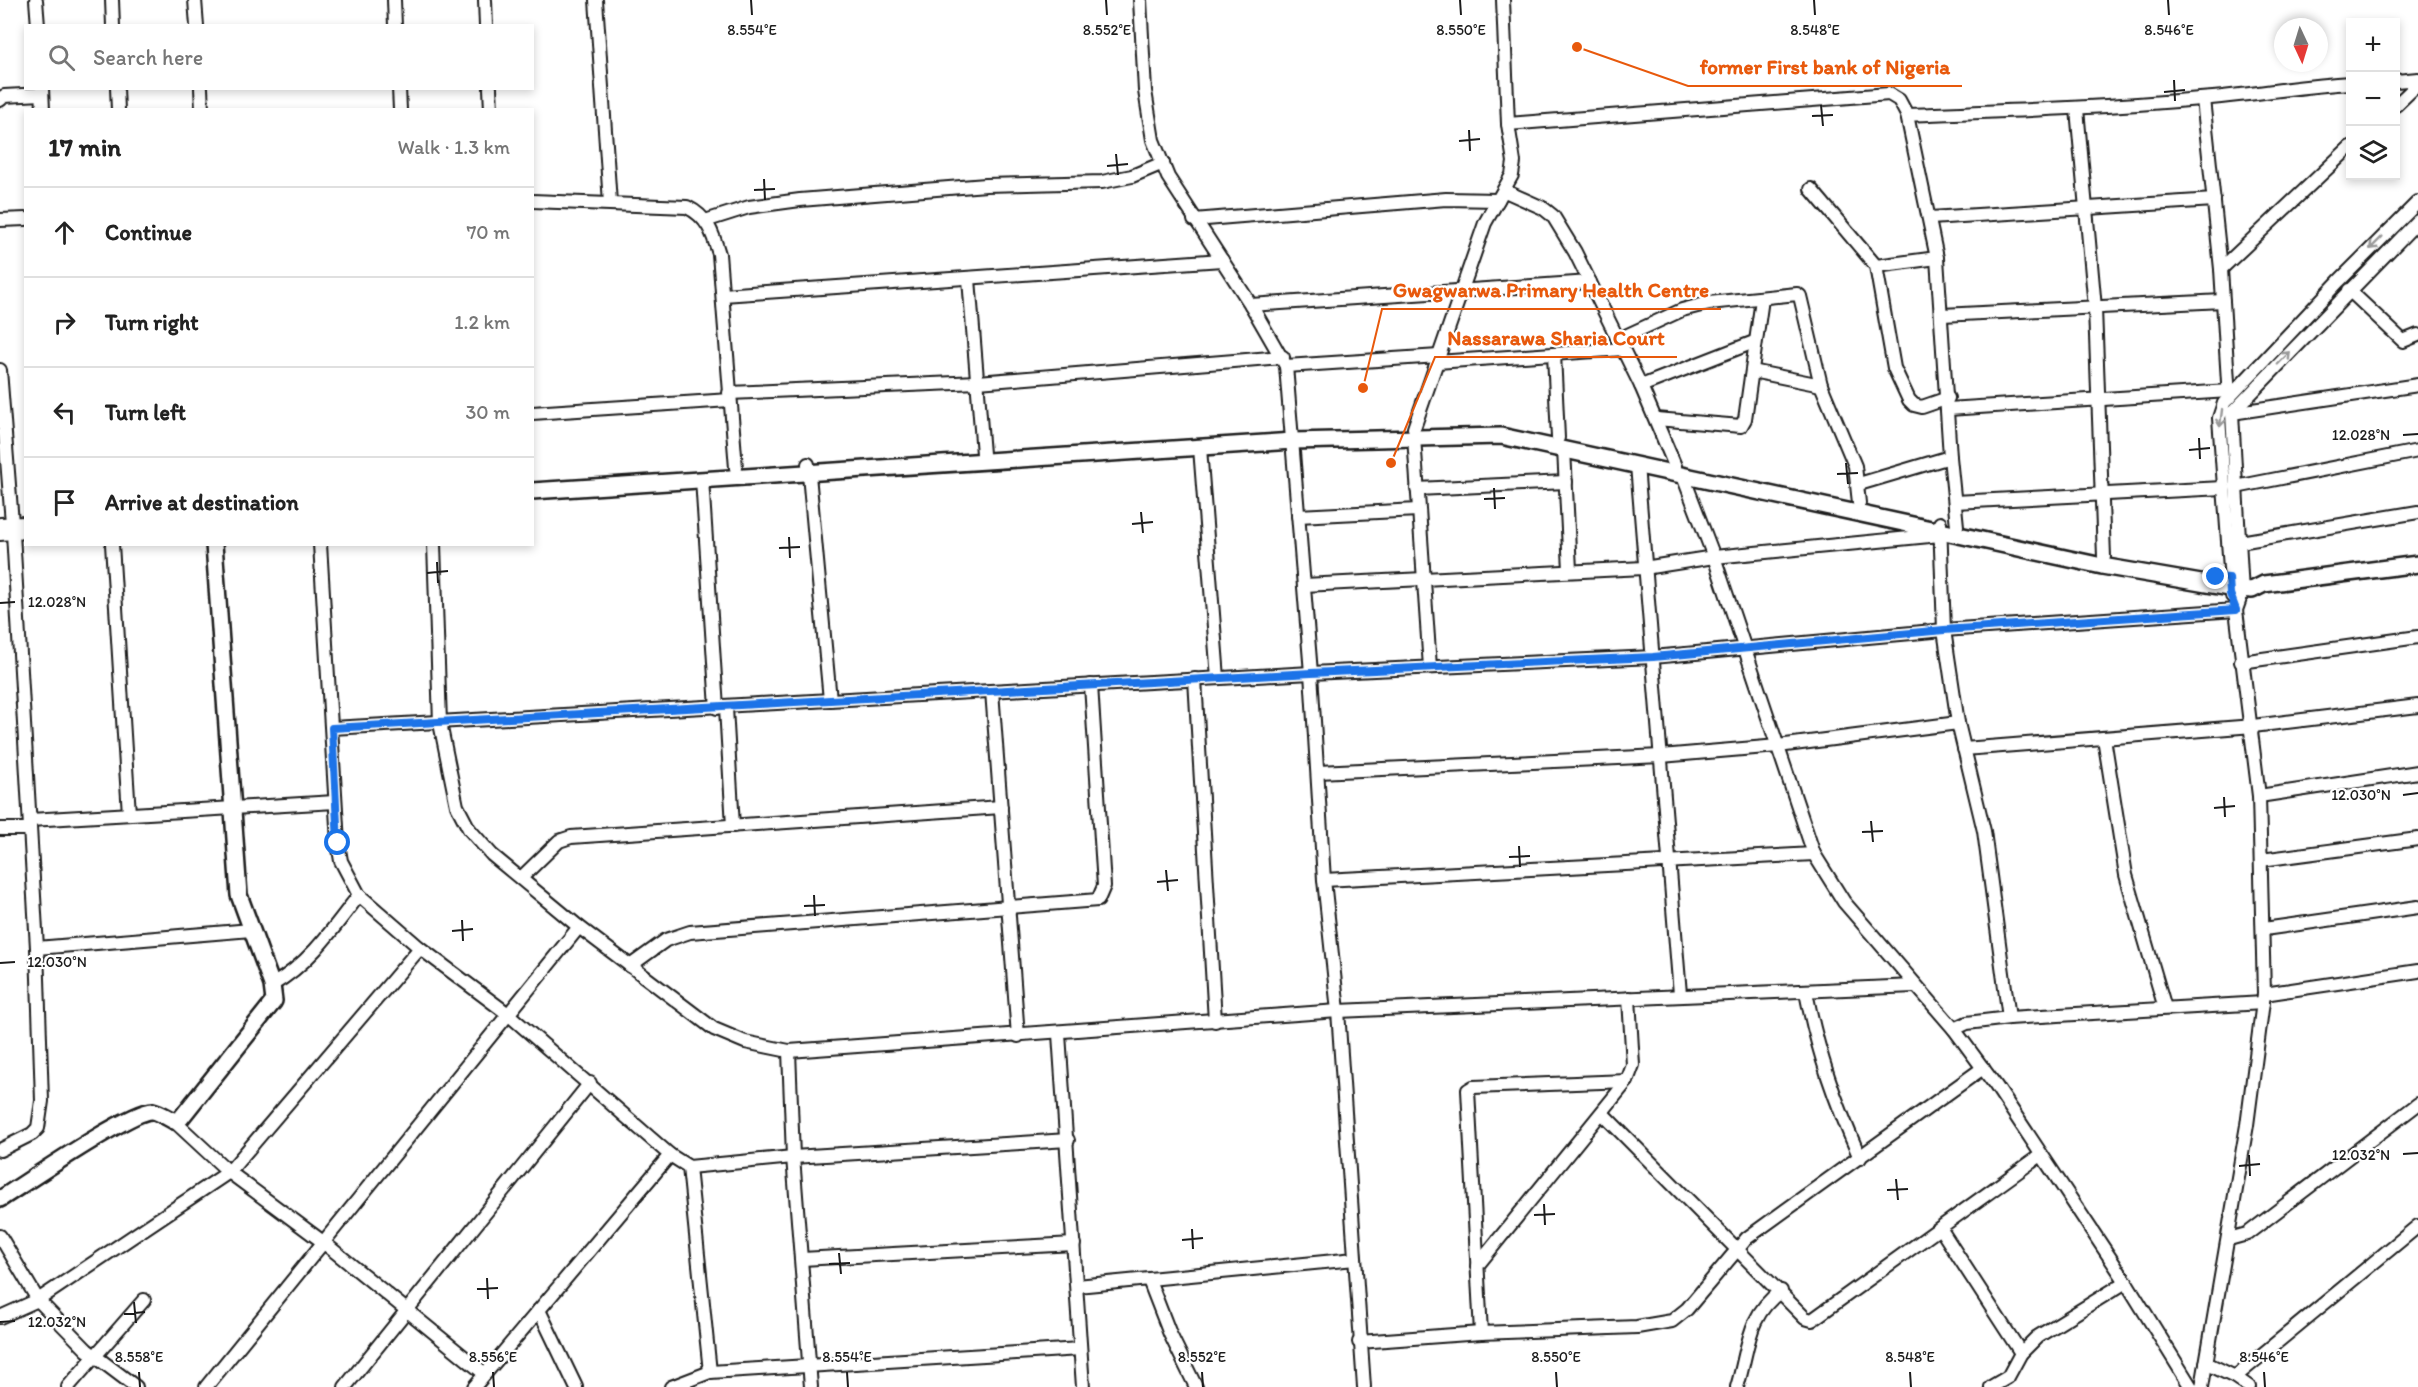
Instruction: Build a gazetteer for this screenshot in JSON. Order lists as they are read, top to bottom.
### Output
{
  "places": ["former First bank of Nigeria", "Gwagwarwa Primary Health Centre", "Nassarawa Sharia Court"],
  "north": "bottom",
  "page": {
    "map_buttons": ["+", "−"],
    "search": "Search here",
    "heading": ["17 min", "Walk · 1.3 km"],
    "list": [
      ["Continue", "70 m"],
      ["Turn right", "1.2 km"],
      ["Turn left", "30 m"],
      "Arrive at destination"
    ]
  },
  "coordinates": [
    "8.554°E",
    "8.552°E",
    "8.550°E",
    "8.548°E",
    "8.546°E",
    "12.028°N",
    "12.030°N",
    "12.032°N",
    "8.558°E",
    "8.556°E"
  ]
}
